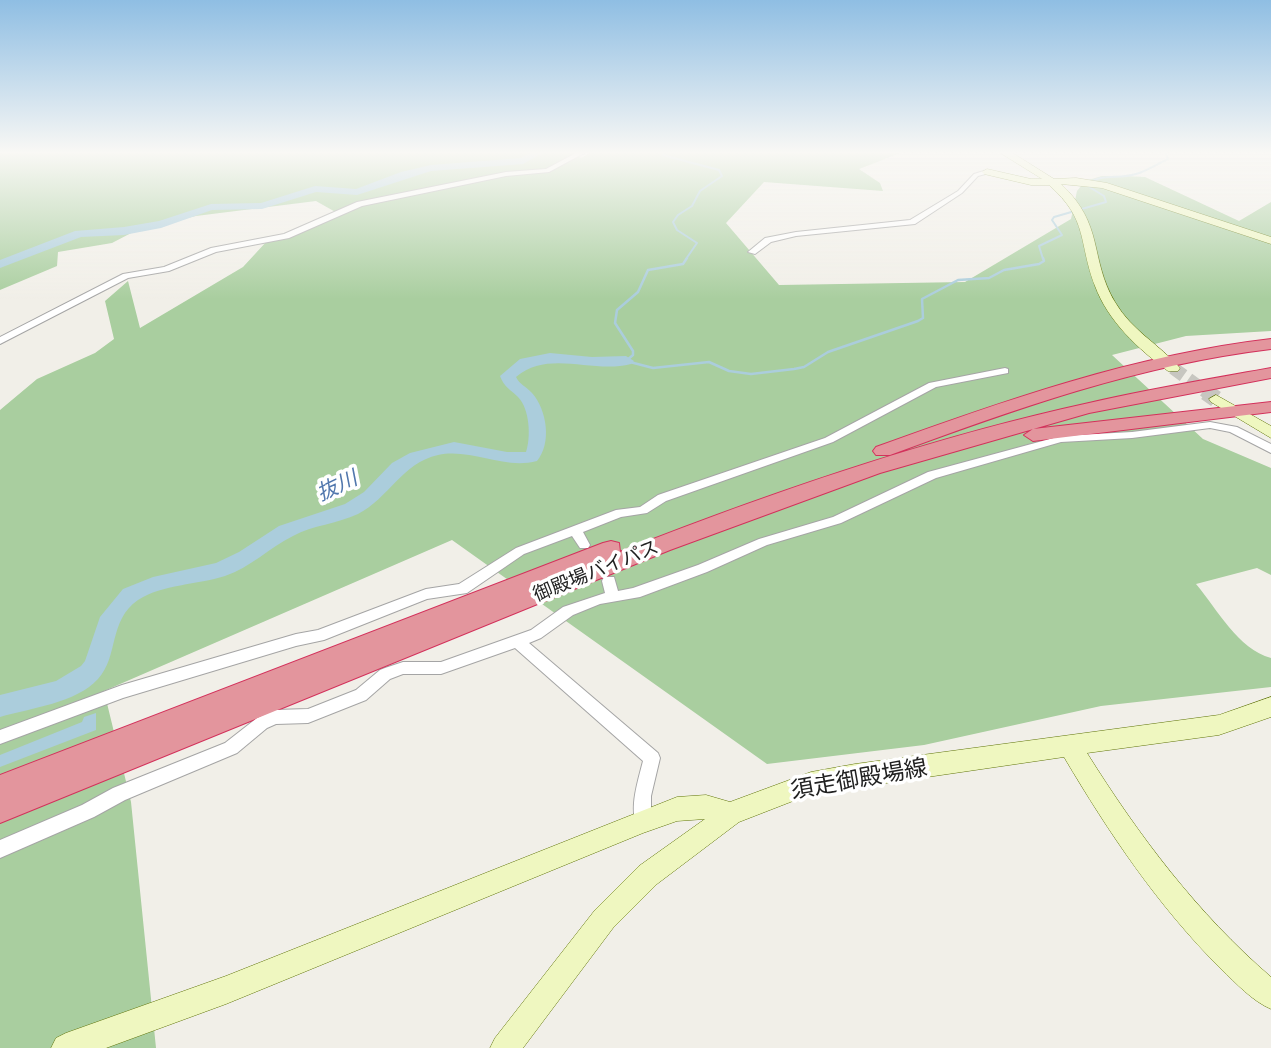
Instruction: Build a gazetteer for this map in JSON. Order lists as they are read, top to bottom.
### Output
{
  "streets": {
    "highway": ["御殿場バイパス"],
    "street": ["須走御殿場線"]
  },
  "water": ["抜川"]
}
